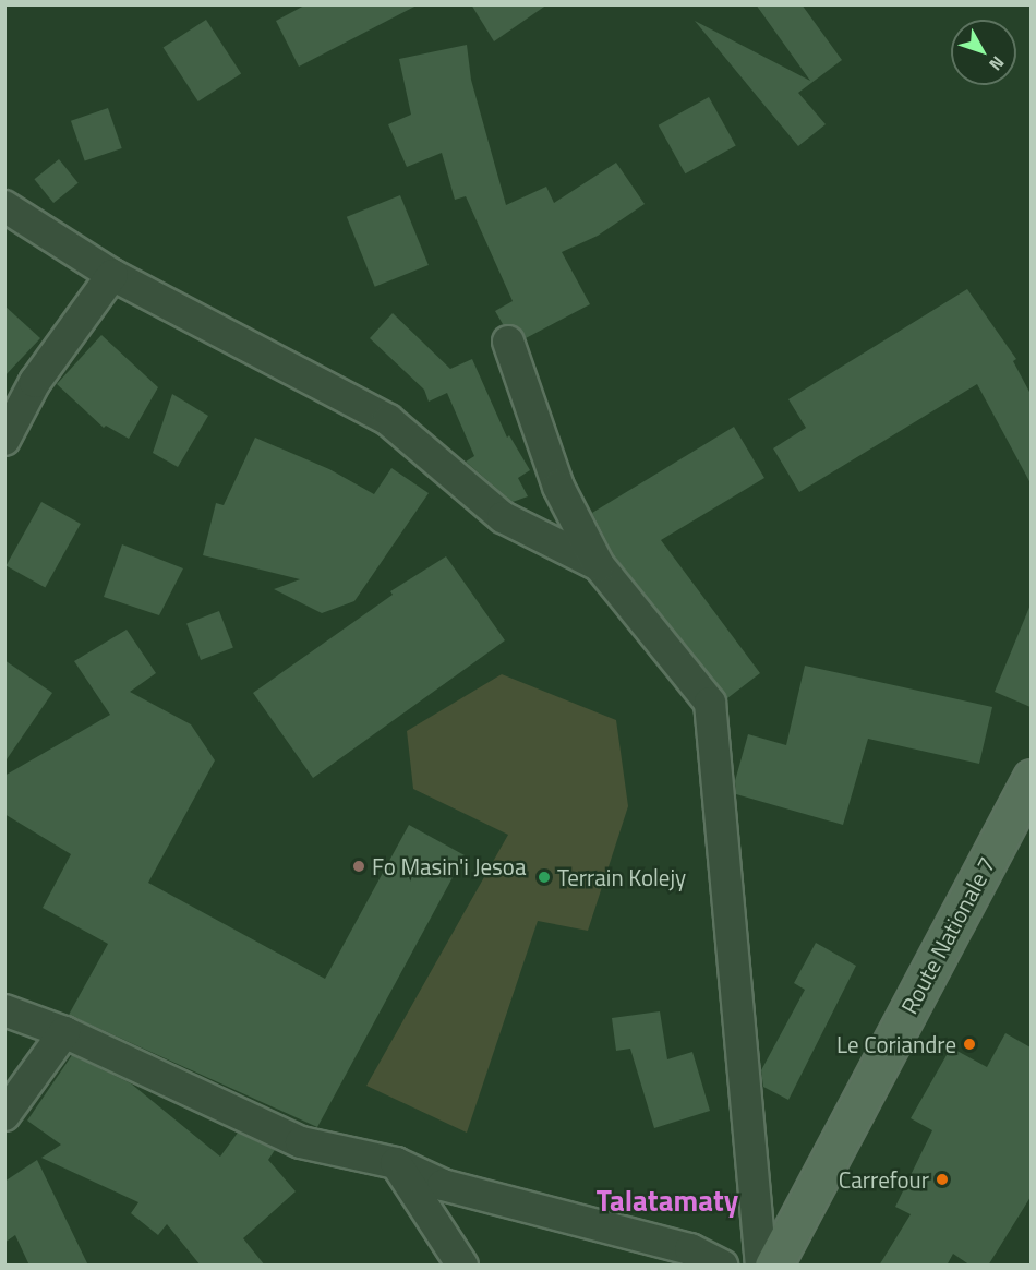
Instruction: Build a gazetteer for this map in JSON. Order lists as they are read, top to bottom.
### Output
{
  "streets": {
    "main road": ["Route Nationale 7"]
  },
  "districts": ["Talatamaty"],
  "places": [
    "Fo Masin'i Jesoa",
    "Terrain Kolejy",
    "Le Coriandre",
    "Carrefour"
  ],
  "north": "bottom right"
}
